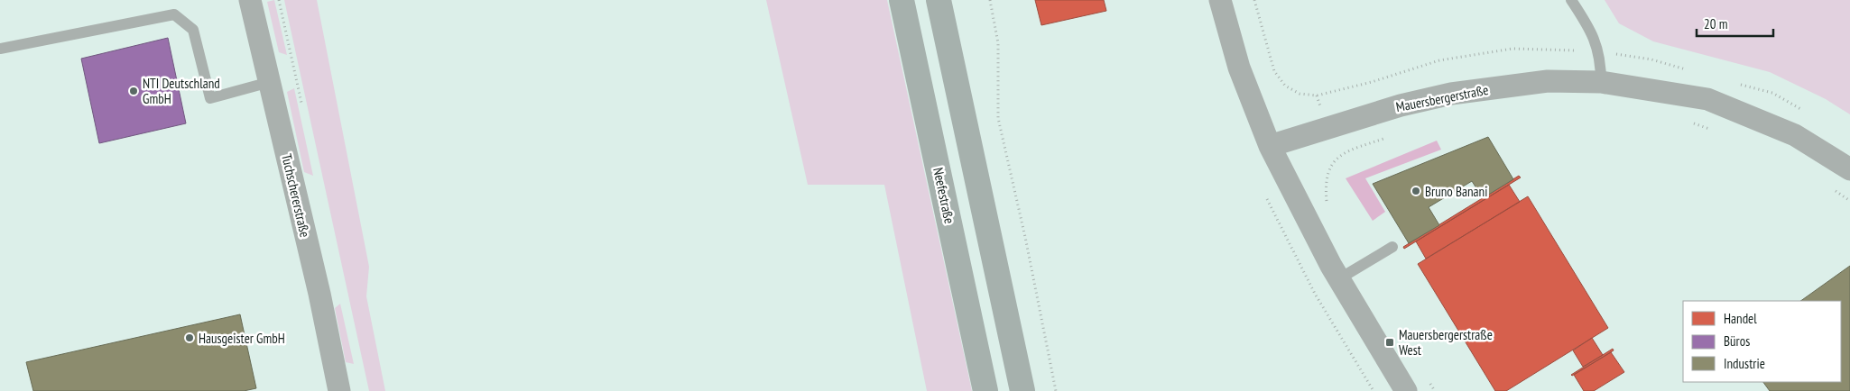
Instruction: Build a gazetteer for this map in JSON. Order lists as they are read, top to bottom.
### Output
{
  "streets": {
    "highway": ["Neefestraße"],
    "street": ["Mauersbergerstraße", "Tuchschererstraße"]
  },
  "places": {
    "other": ["NTI Deutschland GmbH", "Bruno Banani", "Hausgeister GmbH"],
    "transit": ["Mauersbergerstraße West"]
  },
  "legend": ["Handel", "Büros", "Industrie"],
  "scale_bar": "20 m"
}
